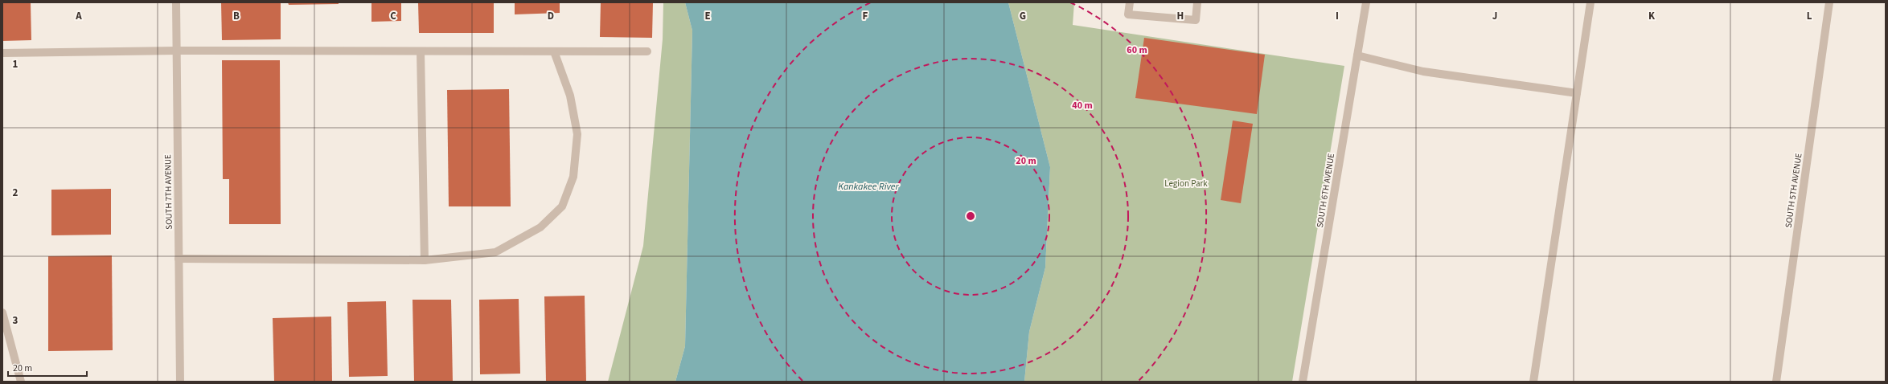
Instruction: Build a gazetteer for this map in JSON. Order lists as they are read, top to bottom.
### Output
{
  "streets": {
    "street": ["SOUTH 6TH AVENUE", "SOUTH 5TH AVENUE", "SOUTH 7TH AVENUE"]
  },
  "water": ["Kankakee River"],
  "parks": ["Legion Park"],
  "scale_bar": "20 m",
  "grid": {
    "columns": [
      "A",
      "B",
      "C",
      "D",
      "E",
      "F",
      "G",
      "H",
      "I",
      "J",
      "K",
      "L"
    ],
    "rows": ["1", "2", "3"]
  },
  "rings": ["60 m", "40 m", "20 m"]
}
